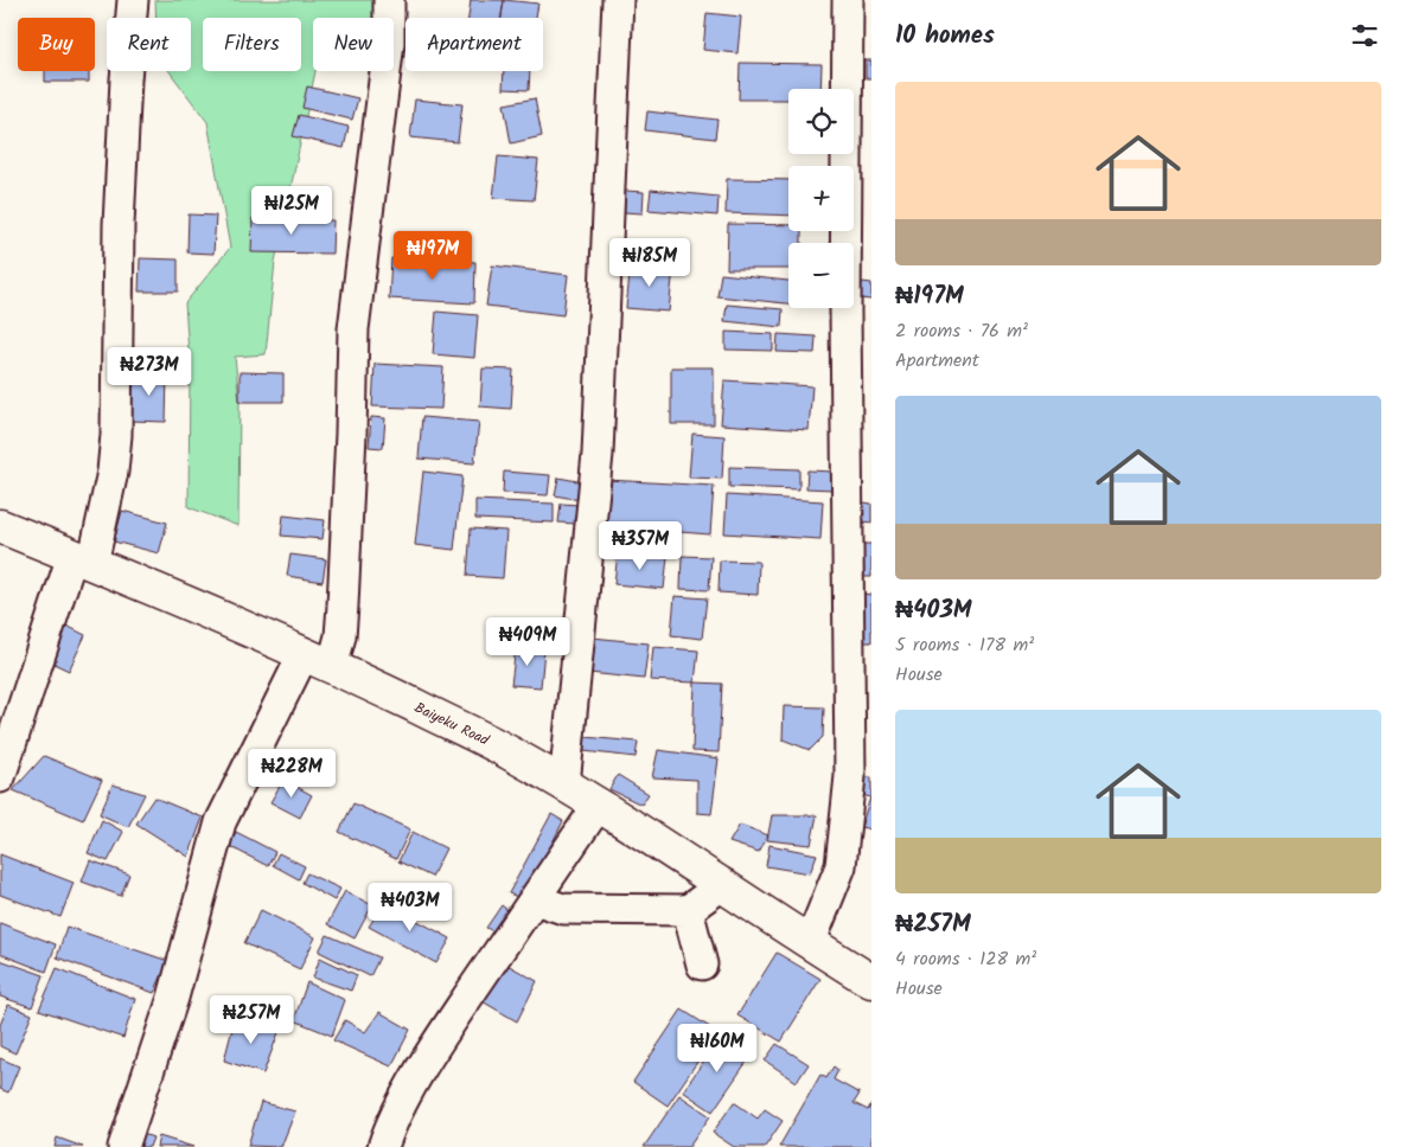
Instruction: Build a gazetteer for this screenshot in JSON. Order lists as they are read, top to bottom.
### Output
{
  "streets": {
    "main road": ["Baiyeku Road"]
  },
  "page": {
    "heading": "10 homes",
    "chip": [
      "Buy",
      "Rent",
      "Filters",
      "New",
      "Apartment"
    ],
    "list": [
      {
        "name": "₦197M",
        "note": "2 rooms · 76 m² · Apartment"
      },
      {
        "name": "₦403M",
        "note": "5 rooms · 178 m² · House"
      },
      {
        "name": "₦257M",
        "note": "4 rooms · 128 m² · House"
      }
    ],
    "map_buttons": ["+", "−"],
    "price": [
      "₦125M",
      "₦197M",
      "₦185M",
      "₦273M",
      "₦357M",
      "₦409M",
      "₦228M",
      "₦403M",
      "₦257M",
      "₦160M"
    ]
  }
}
